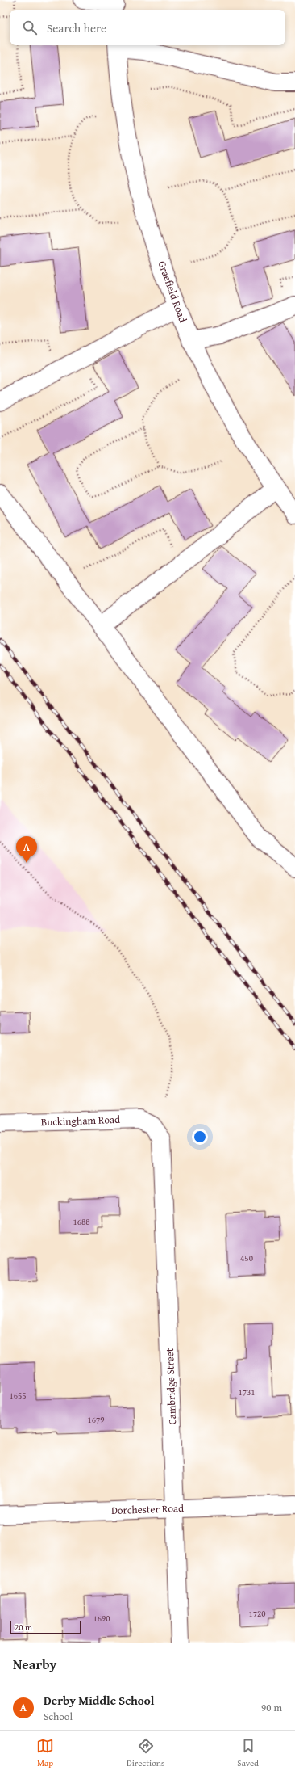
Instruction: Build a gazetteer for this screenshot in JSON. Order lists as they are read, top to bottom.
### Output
{
  "streets": {
    "street": [
      "Graefield Road",
      "Buckingham Road",
      "Cambridge Street",
      "Dorchester Road"
    ]
  },
  "crossings": [
    ["Buckingham Road", "Cambridge Street"],
    ["Cambridge Street", "Dorchester Road"]
  ],
  "house_numbers": [
    "1688",
    "450",
    "1731",
    "1655",
    "1679",
    "1720",
    "1690"
  ],
  "scale_bar": "20 m",
  "page": {
    "search": "Search here",
    "pins": "A",
    "scale": "20 m",
    "heading": "Nearby",
    "list": [
      {
        "mark": "A",
        "name": "Derby Middle School",
        "note": "School",
        "value": "90 m"
      }
    ],
    "nav": ["Map", "Directions", "Saved"]
  }
}
